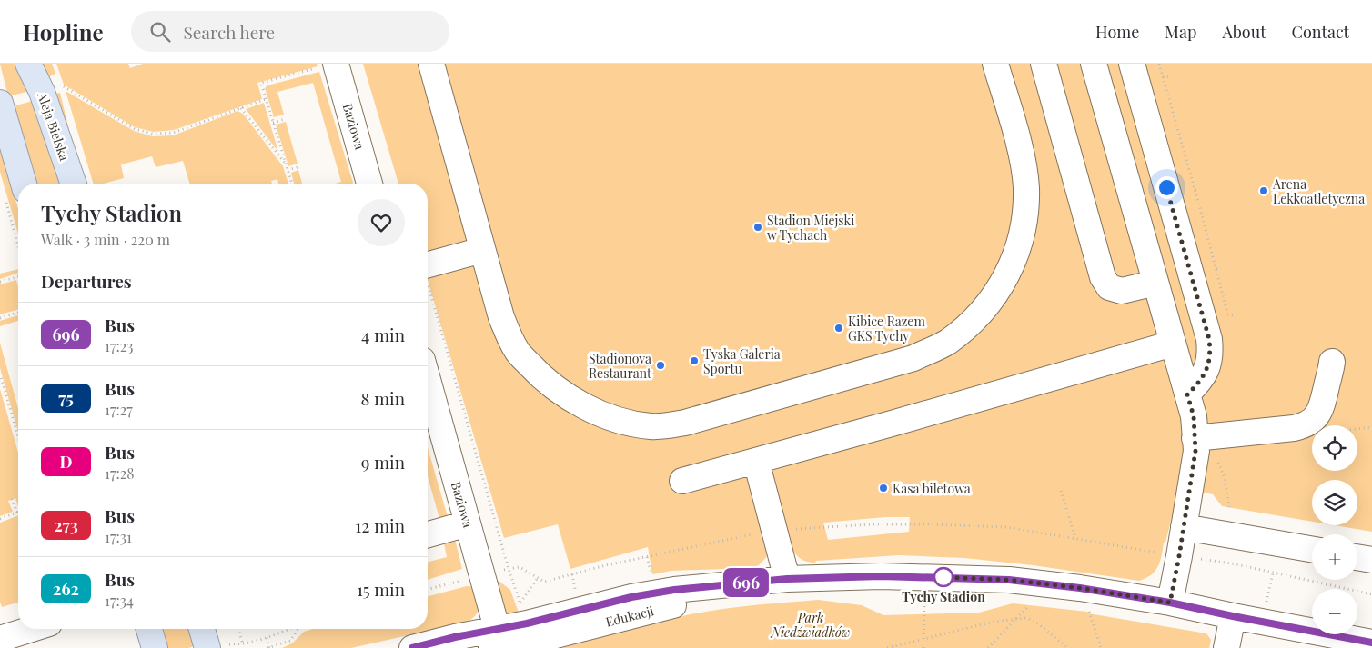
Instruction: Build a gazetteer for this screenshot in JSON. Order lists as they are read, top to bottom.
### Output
{
  "streets": {
    "main road": ["Aleja Bielska"],
    "street": ["Baziowa", "Edukacji"]
  },
  "crossings": [
    ["Baziowa", "Edukacji"]
  ],
  "parks": ["Park Niedźwiadków"],
  "places": [
    "Arena Lekkoatletyczna",
    "Stadion Miejski w Tychach",
    "Kibice Razem GKS Tychy",
    "Tyska Galeria Sportu",
    "Stadionova Restaurant",
    "Kasa biletowa",
    "Tychy Stadion"
  ],
  "lines": ["bus line 696"],
  "page": {
    "header": "Hopline",
    "search": "Search here",
    "nav": [
      "Home",
      "Map",
      "About",
      "Contact"
    ],
    "on_map": "696",
    "heading": [
      ["Tychy Stadion", "Walk · 3 min · 220 m"],
      "Departures"
    ],
    "list": [
      {
        "mark": "696",
        "name": "Bus",
        "note": "17:23",
        "value": "4 min"
      },
      {
        "mark": "75",
        "name": "Bus",
        "note": "17:27",
        "value": "8 min"
      },
      {
        "mark": "D",
        "name": "Bus",
        "note": "17:28",
        "value": "9 min"
      },
      {
        "mark": "273",
        "name": "Bus",
        "note": "17:31",
        "value": "12 min"
      },
      {
        "mark": "262",
        "name": "Bus",
        "note": "17:34",
        "value": "15 min"
      }
    ],
    "map_buttons": ["+", "−"]
  }
}
